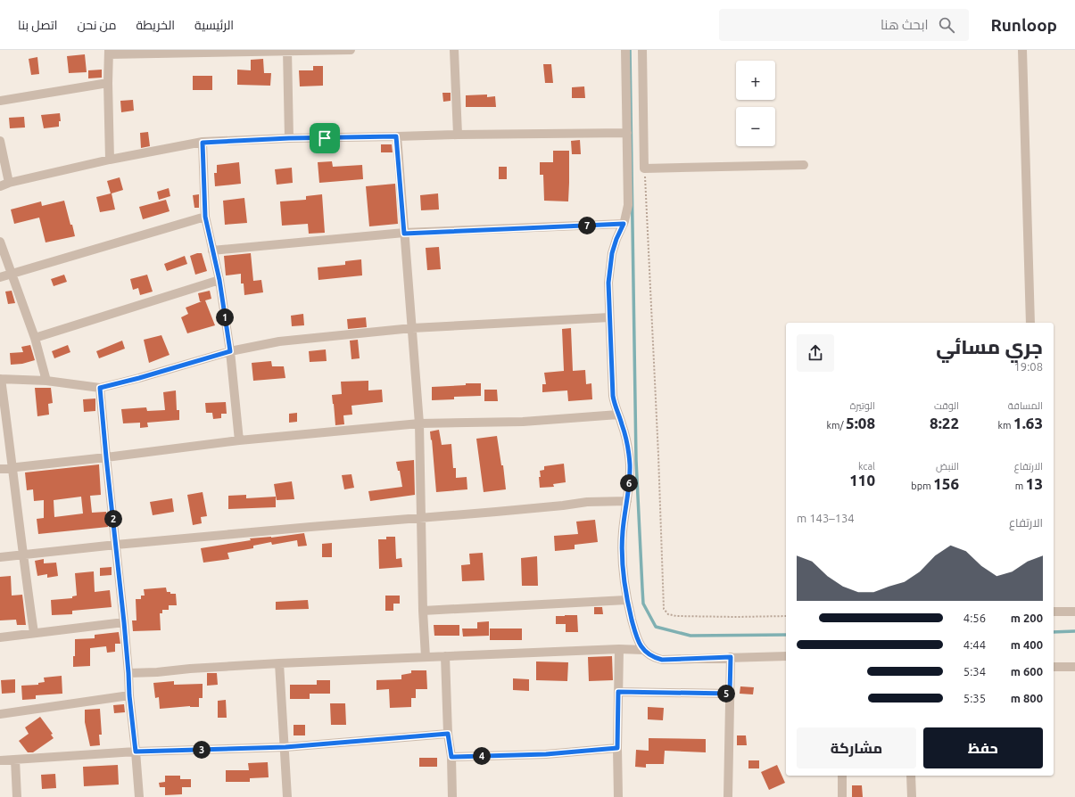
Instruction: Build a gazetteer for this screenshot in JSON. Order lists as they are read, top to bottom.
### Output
{
  "page": {
    "header": "Runloop",
    "search": "ابحث هنا",
    "nav": [
      "الرئيسية",
      "الخريطة",
      "من نحن",
      "اتصل بنا"
    ],
    "map_buttons": ["+", "−"],
    "pins": [
      "7",
      "1",
      "6",
      "2",
      "5",
      "3",
      "4"
    ],
    "heading": ["جري مسائي", "19:08"],
    "stats": [
      ["المسافة", "1.63 km"],
      ["الوقت", "8:22"],
      ["الوتيرة", "5:08 /km"],
      ["الارتفاع", "13 m"],
      ["النبض", "156 bpm"],
      ["kcal", "110"]
    ],
    "chart": ["الارتفاع", "134–143 m"],
    "list": [
      {
        "name": "200 m",
        "note": "4:56"
      },
      {
        "name": "400 m",
        "note": "4:44"
      },
      {
        "name": "600 m",
        "note": "5:34"
      },
      {
        "name": "800 m",
        "note": "5:35"
      }
    ],
    "buttons": ["حفظ", "مشاركة"]
  }
}
